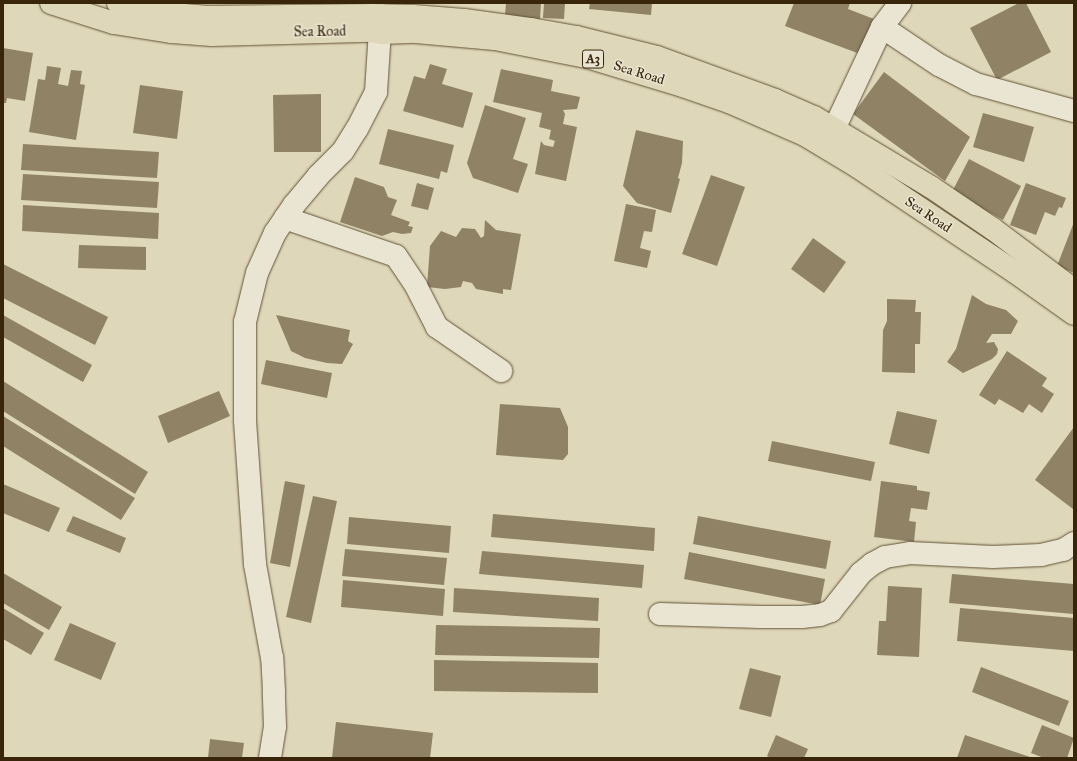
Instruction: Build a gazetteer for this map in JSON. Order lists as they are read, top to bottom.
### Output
{
  "streets": {
    "highway": ["Sea Road", "A3"]
  }
}
